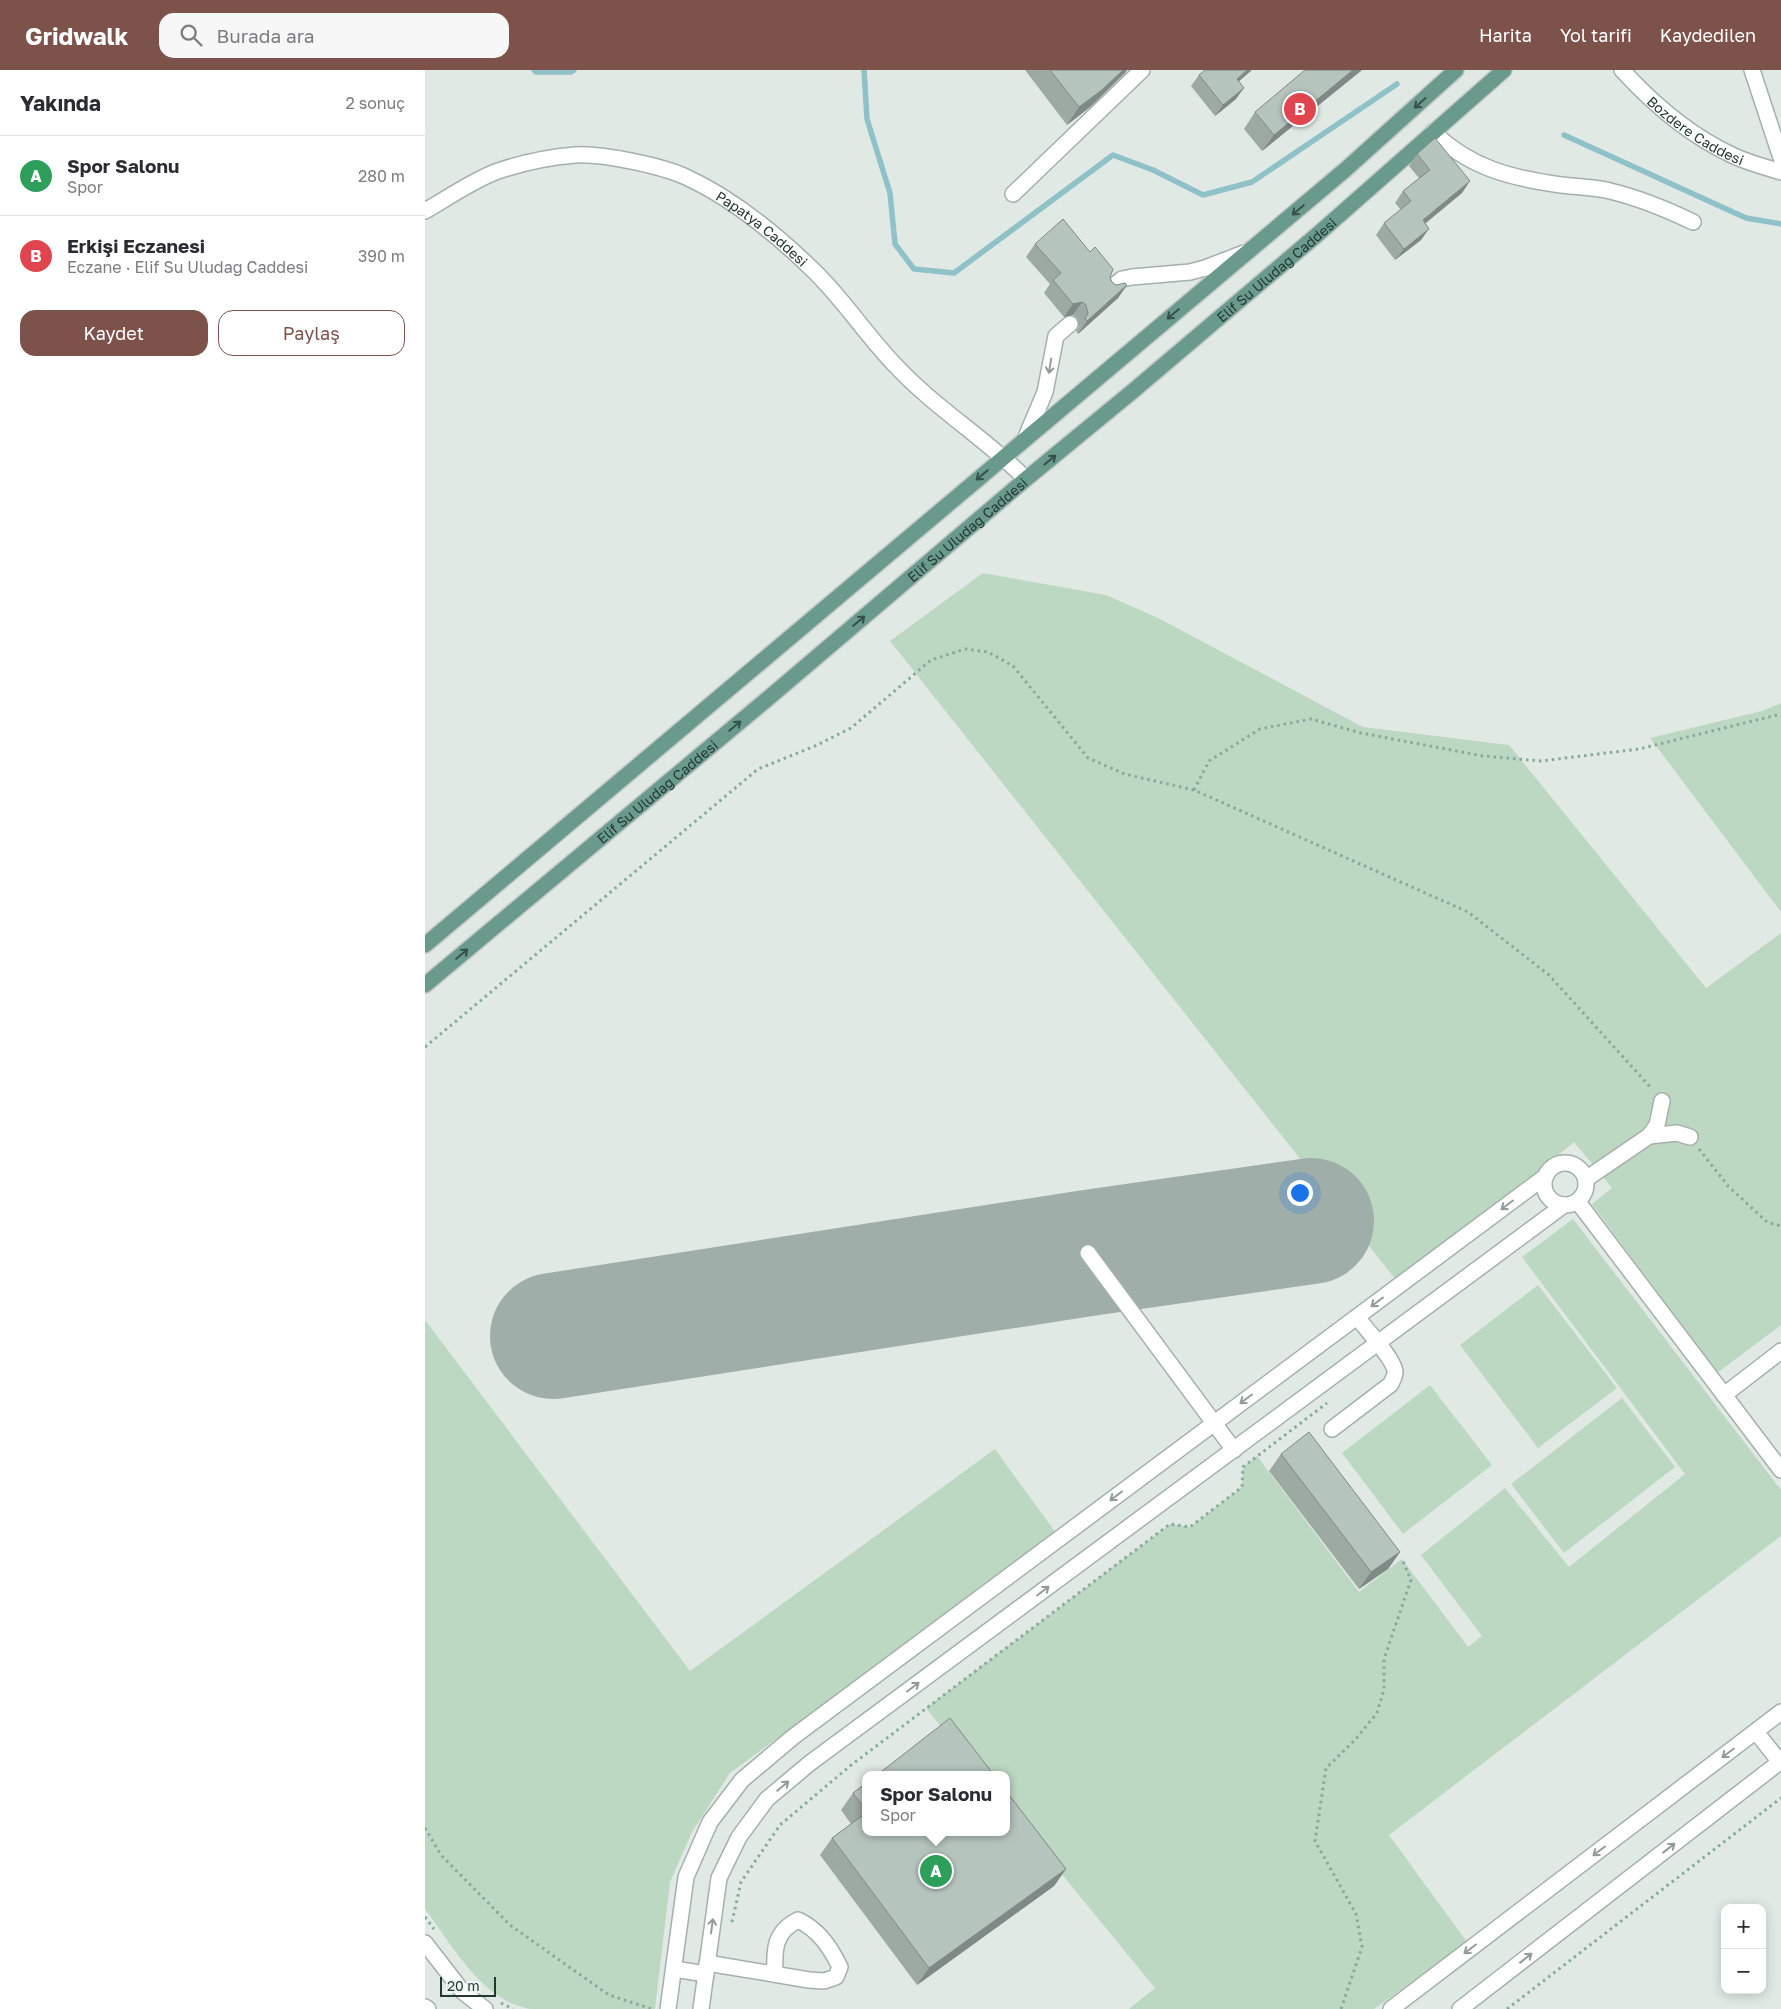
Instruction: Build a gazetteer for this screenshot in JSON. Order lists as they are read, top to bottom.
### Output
{
  "streets": {
    "main road": ["Elif Su Uludağ Caddesi"],
    "street": ["Bozdere Caddesi", "Papatya Caddesi"]
  },
  "crossings": [
    ["Papatya Caddesi", "Elif Su Uludağ Caddesi"]
  ],
  "scale_bar": "20 m",
  "page": {
    "header": "Gridwalk",
    "search": "Burada ara",
    "nav": ["Harita", "Yol tarifi", "Kaydedilen"],
    "heading": ["Yakında", "2 sonuç"],
    "pins": ["B", "A"],
    "list": [
      {
        "mark": "A",
        "name": "Spor Salonu",
        "note": "Spor",
        "value": "280 m"
      },
      {
        "mark": "B",
        "name": "Erkişi Eczanesi",
        "note": "Eczane · Elif Su Uludağ Caddesi",
        "value": "390 m"
      }
    ],
    "buttons": ["Kaydet", "Paylaş"],
    "popup": ["Spor Salonu", "Spor"],
    "map_buttons": ["+", "−"],
    "scale": "20 m"
  }
}
